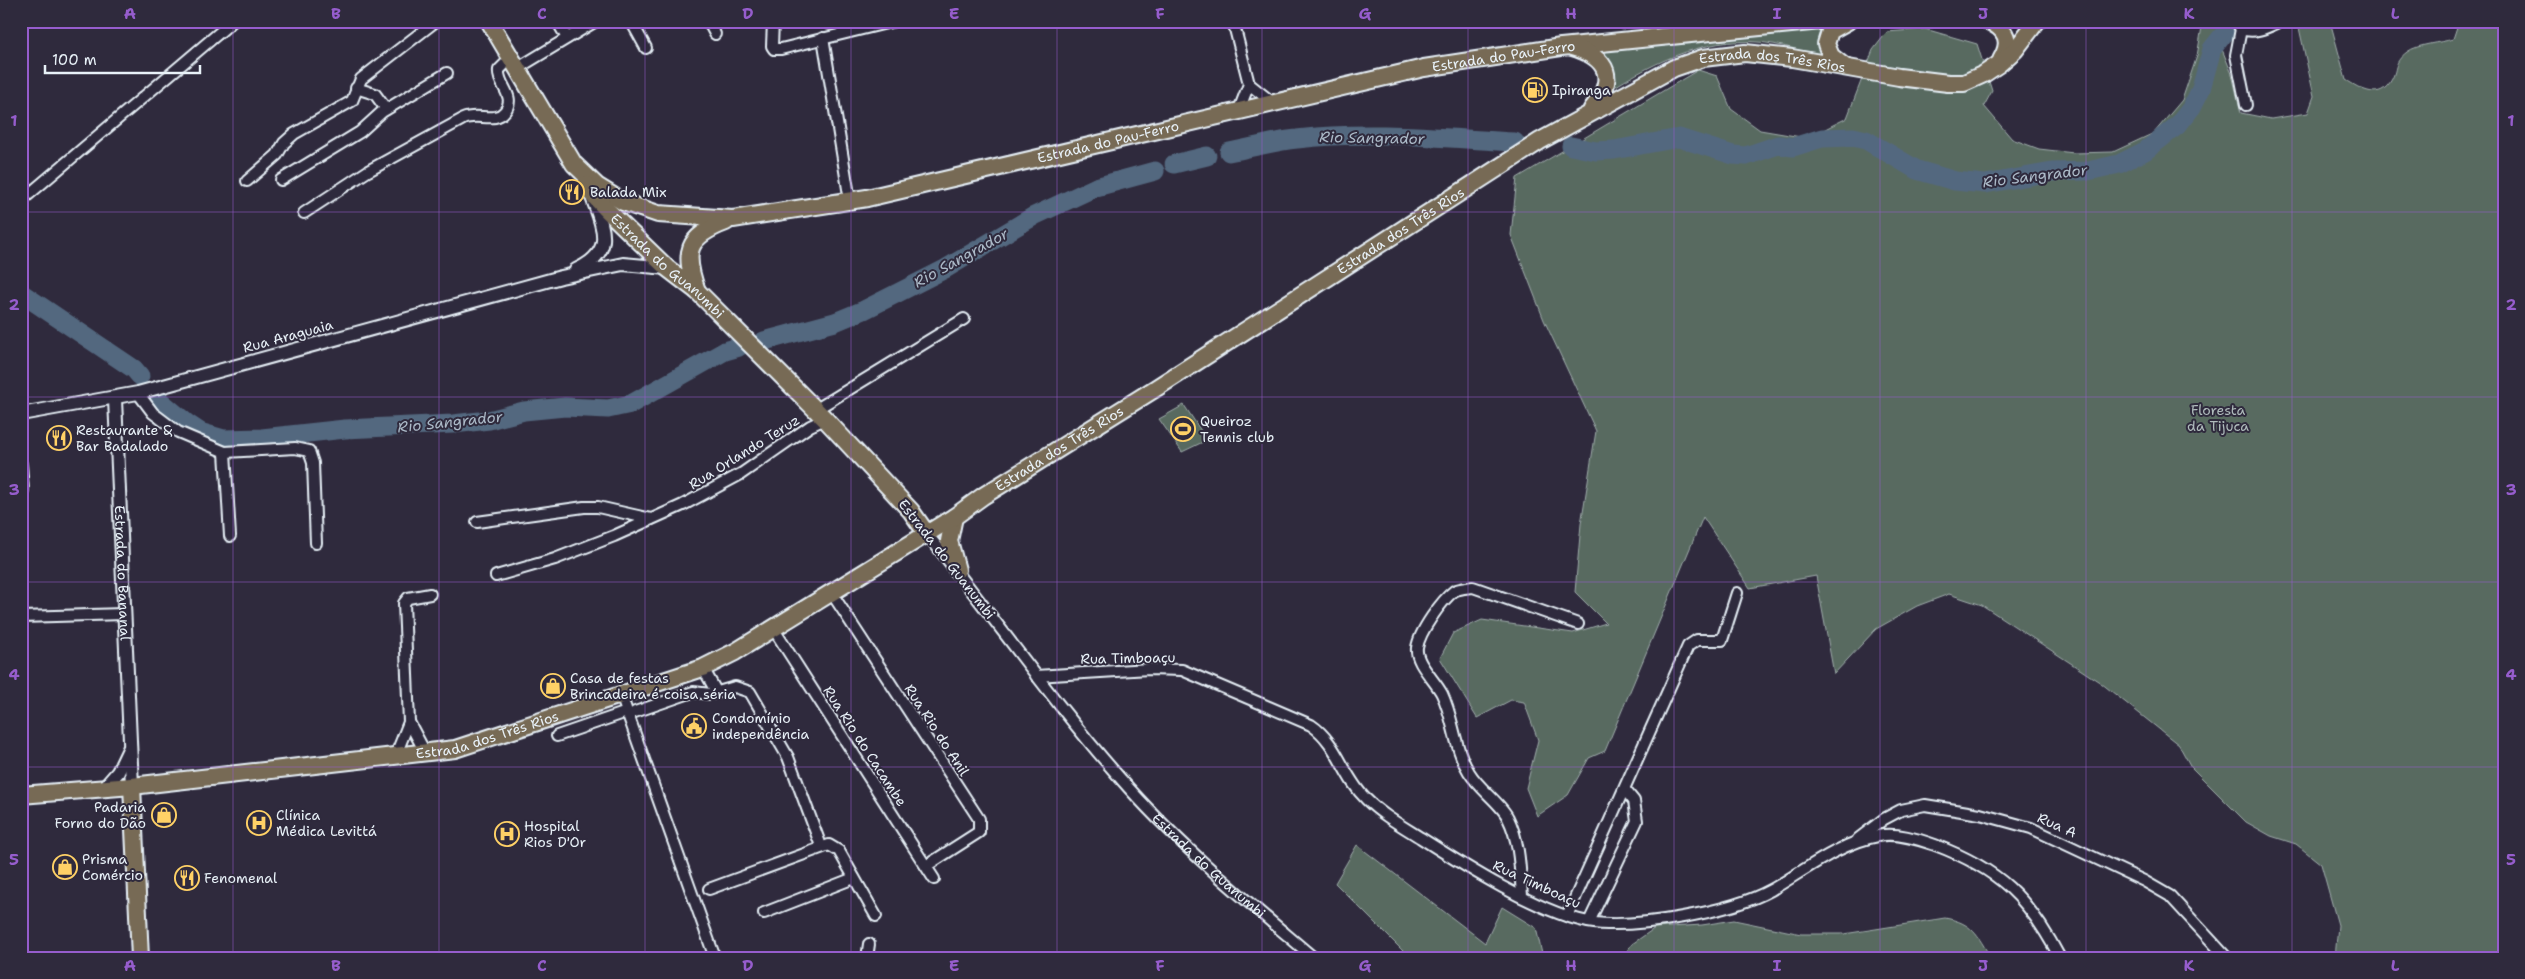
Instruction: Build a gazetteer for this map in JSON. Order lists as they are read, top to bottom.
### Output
{
  "streets": {
    "main road": [
      "Estrada do Pau-Ferro",
      "Estrada dos Três Rios",
      "Estrada do Guanumbi",
      "Estrada do Bananal"
    ],
    "street": [
      "Rua Araguaia",
      "Rua Orlando Teruz",
      "Rua Timboaçu",
      "Rua Rio do Anil",
      "Rua Rio do Cacambe",
      "Rua A"
    ]
  },
  "crossings": [
    ["Estrada do Pau-Ferro", "Estrada do Guanumbi"],
    ["Estrada dos Três Rios", "Estrada do Guanumbi"],
    ["Estrada dos Três Rios", "Estrada do Bananal"],
    ["Estrada dos Três Rios", "Rua Rio do Anil"],
    ["Estrada dos Três Rios", "Rua Rio do Cacambe"],
    ["Estrada do Guanumbi", "Rua Araguaia"],
    ["Estrada do Guanumbi", "Rua Orlando Teruz"],
    ["Estrada do Guanumbi", "Rua Timboaçu"],
    ["Rua Araguaia", "Estrada do Bananal"],
    ["Rua Timboaçu", "Rua A"],
    ["Rua Rio do Anil", "Rua Rio do Cacambe"]
  ],
  "water": ["Rio Sangrador"],
  "parks": ["Floresta da Tijuca"],
  "places": {
    "fuel station": ["Ipiranga"],
    "restaurant": ["Balada Mix", "Restaurante & Bar Badalado", "Fenomenal"],
    "sports": ["Queiroz Tennis club"],
    "shop": ["Casa de festas Brincadeira é coisa séria", "Padaria Forno do Dão", "Prisma Comércio"],
    "public building": ["Condomínio independência"],
    "hospital": ["Clínica Médica Levittá", "Hospital Rios D'Or"]
  },
  "scale_bar": "100 m",
  "grid": {
    "columns": [
      "A",
      "B",
      "C",
      "D",
      "E",
      "F",
      "G",
      "H",
      "I",
      "J",
      "K",
      "L"
    ],
    "rows": [
      "1",
      "2",
      "3",
      "4",
      "5"
    ]
  }
}
